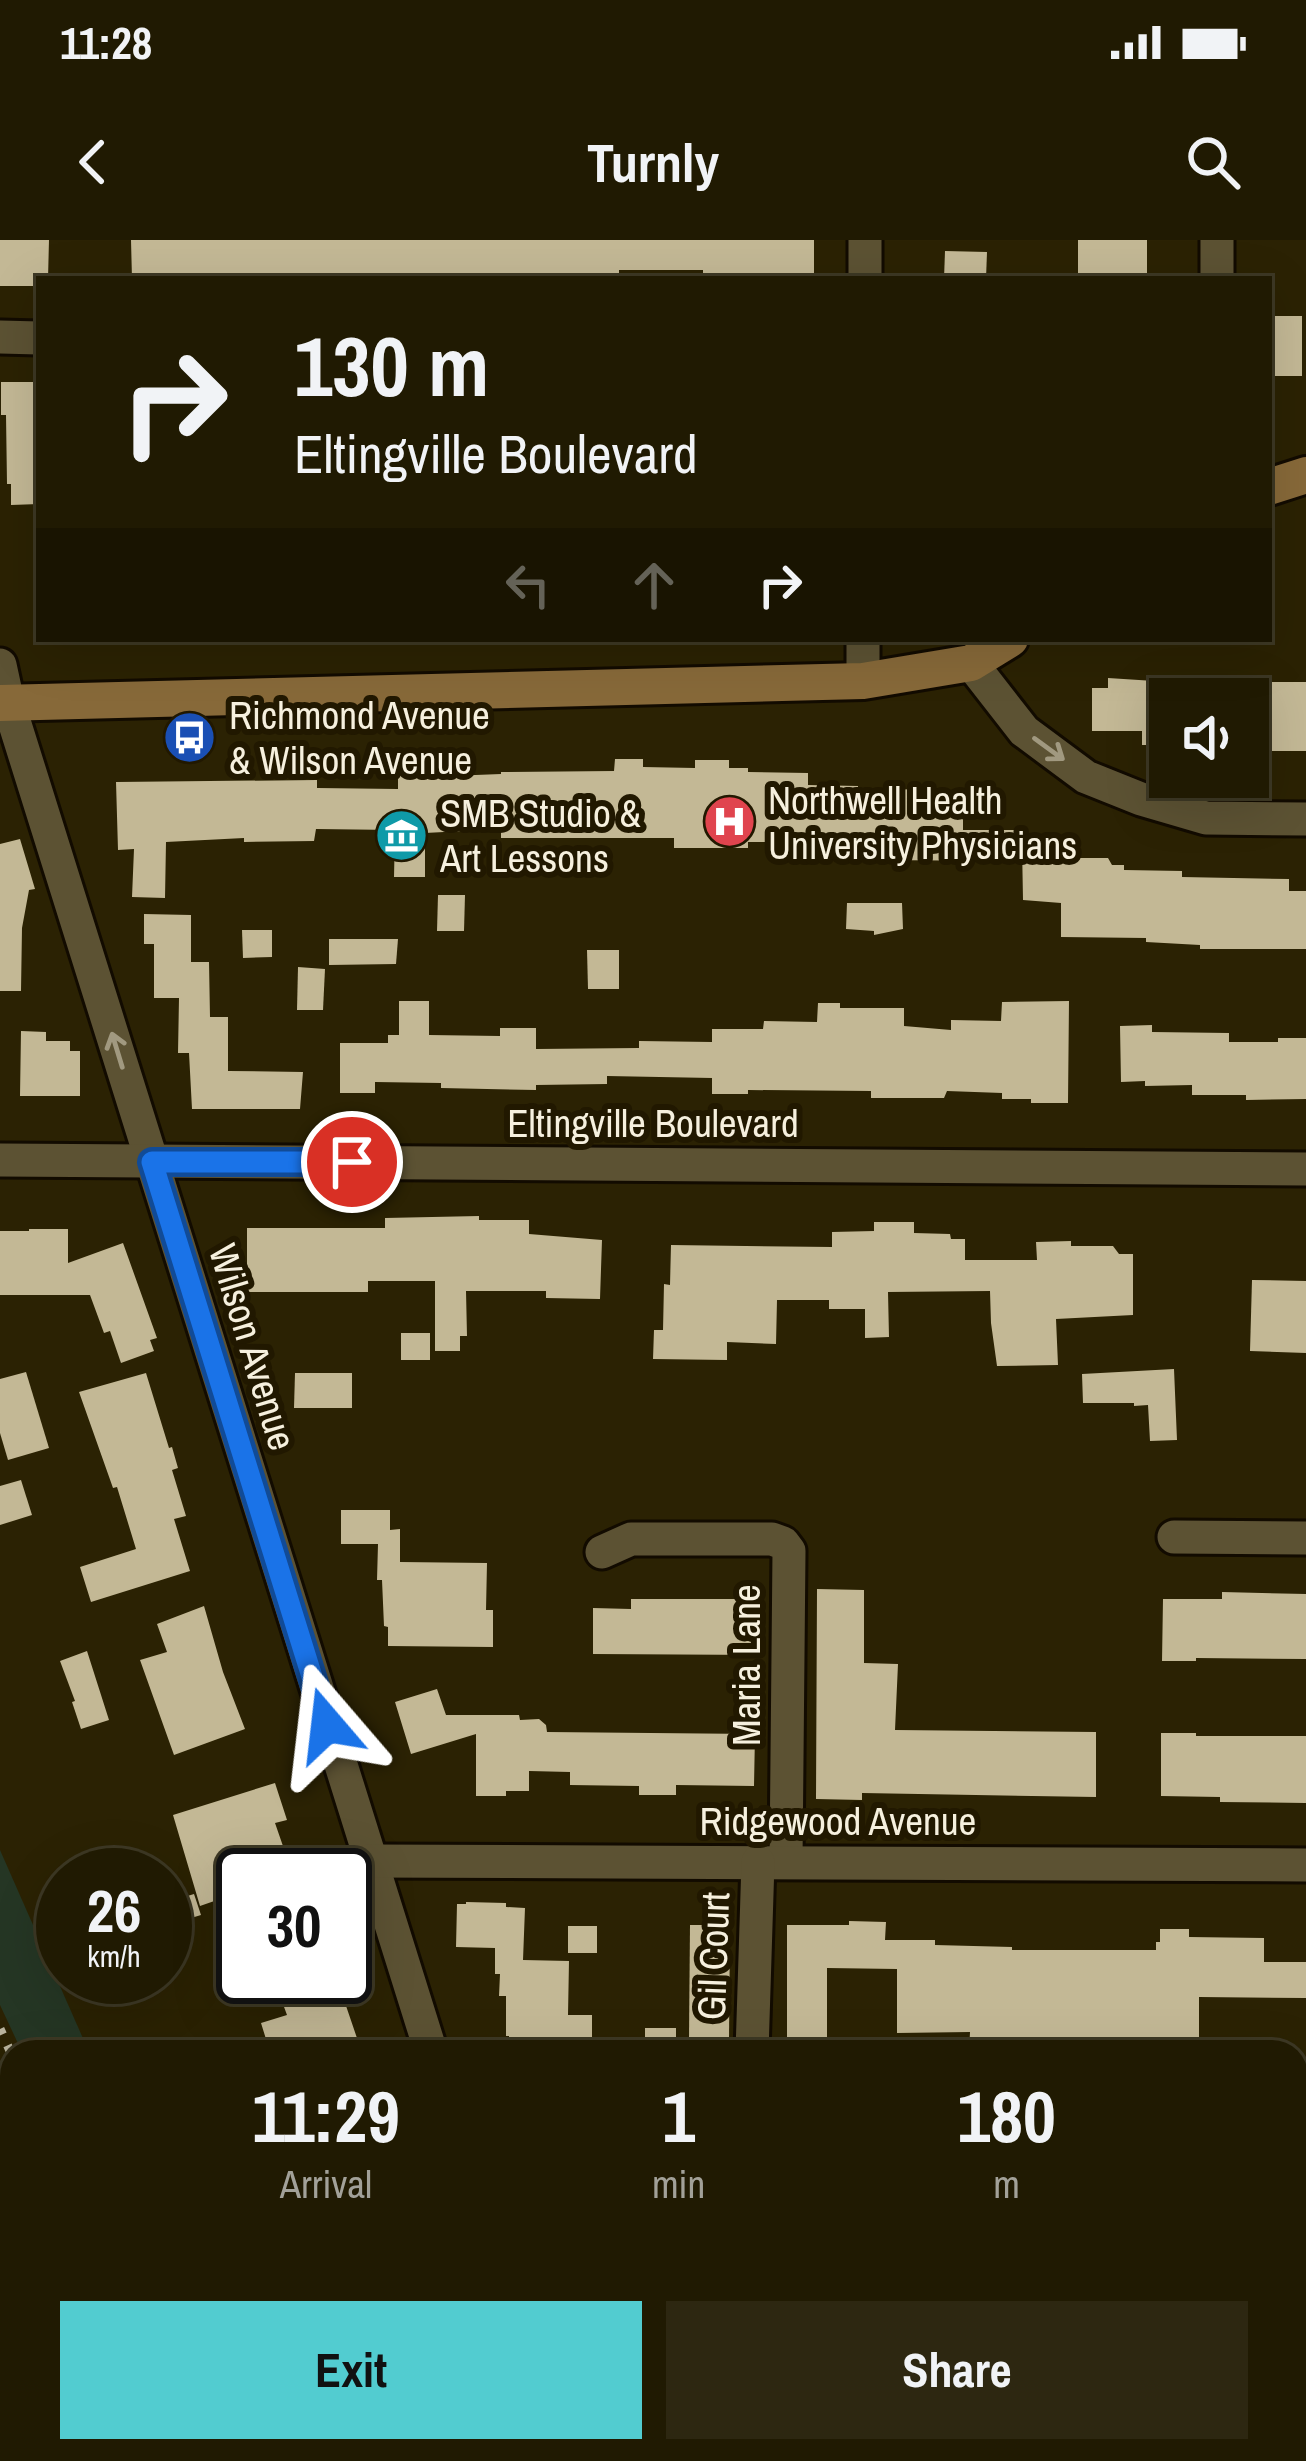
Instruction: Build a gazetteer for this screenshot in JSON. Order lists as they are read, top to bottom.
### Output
{
  "streets": {
    "street": [
      "Eltingville Boulevard",
      "Wilson Avenue",
      "Maria Lane",
      "Ridgewood Avenue",
      "Gil Court"
    ]
  },
  "crossings": [
    ["Eltingville Boulevard", "Wilson Avenue"],
    ["Maria Lane", "Ridgewood Avenue"],
    ["Maria Lane", "Gil Court"],
    ["Ridgewood Avenue", "Gil Court"]
  ],
  "places": {
    "bus stop": ["Richmond Avenue & Wilson Avenue"],
    "hospital": ["Northwell Health University Physicians"],
    "museum": ["SMB Studio & Art Lessons"]
  },
  "page": {
    "status": "11:28",
    "header": "Turnly",
    "turn": ["130 m", "Eltingville Boulevard"],
    "speed": "26 km/h",
    "limit": "30",
    "eta": [
      "11:29",
      "Arrival",
      "1",
      "min",
      "180",
      "m"
    ],
    "buttons": ["Exit", "Share"]
  }
}
